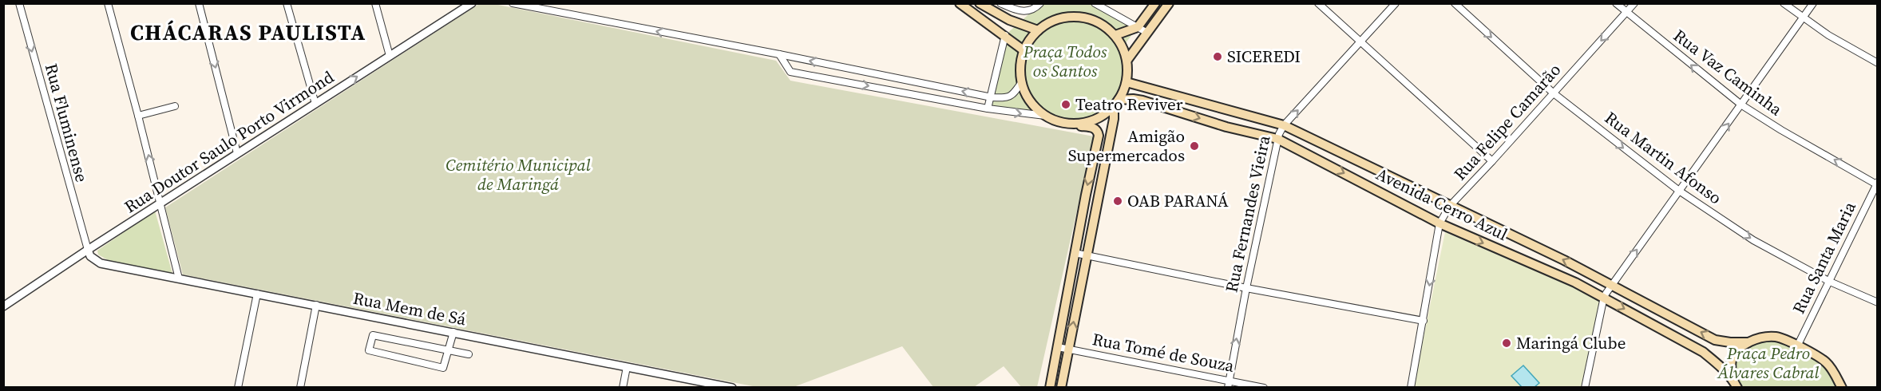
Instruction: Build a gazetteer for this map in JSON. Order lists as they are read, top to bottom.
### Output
{
  "streets": {
    "main road": ["Avenida Cerro Azul"],
    "street": [
      "Rua Vaz Caminha",
      "Rua Felipe Camarão",
      "Rua Fluminense",
      "Rua Doutor Saulo Porto Virmond",
      "Rua Martin Afonso",
      "Rua Fernandes Vieira",
      "Rua Santa Maria",
      "Rua Mem de Sá",
      "Rua Tomé de Souza"
    ]
  },
  "crossings": [
    ["Rua Vaz Caminha", "Rua Felipe Camarão"],
    ["Rua Vaz Caminha", "Rua Santa Maria"],
    ["Rua Felipe Camarão", "Rua Martin Afonso"],
    ["Rua Felipe Camarão", "Avenida Cerro Azul"],
    ["Rua Fluminense", "Rua Doutor Saulo Porto Virmond"],
    ["Rua Fluminense", "Rua Mem de Sá"],
    ["Rua Doutor Saulo Porto Virmond", "Rua Mem de Sá"],
    ["Rua Martin Afonso", "Rua Santa Maria"],
    ["Avenida Cerro Azul", "Rua Fernandes Vieira"],
    ["Rua Fernandes Vieira", "Rua Tomé de Souza"]
  ],
  "one_way": [
    "Rua Vaz Caminha",
    "Rua Felipe Camarão",
    "Rua Fluminense",
    "Rua Martin Afonso",
    "Rua Fernandes Vieira"
  ],
  "districts": ["CHÁCARAS PAULISTA"],
  "parks": ["Praça Todos os Santos", "Cemitério Municipal de Maringá", "Praça Pedro Álvares Cabral"],
  "places": [
    "SICEREDI",
    "Teatro Reviver",
    "Amigão Supermercados",
    "OAB PARANÁ",
    "Maringá Clube"
  ]
}
